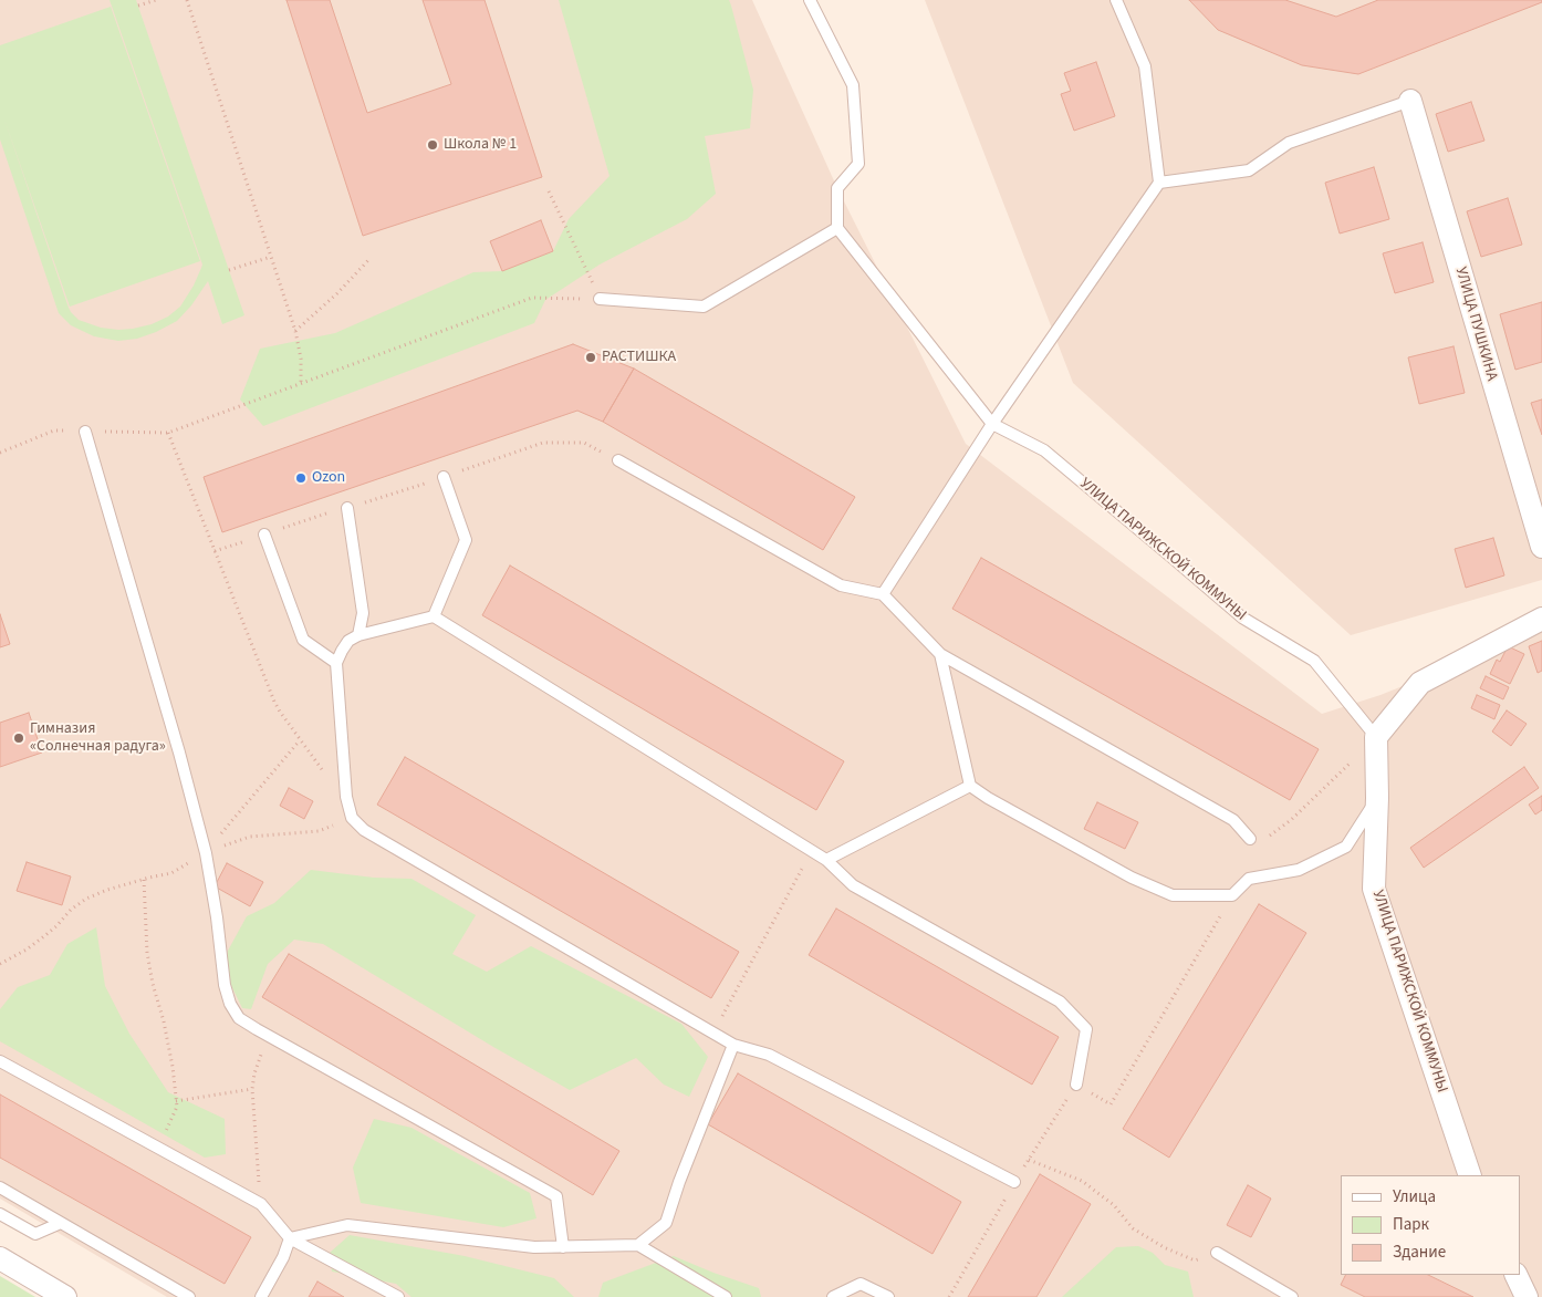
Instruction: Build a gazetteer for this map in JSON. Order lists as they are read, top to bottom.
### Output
{
  "streets": {
    "street": ["УЛИЦА ПУШКИНА", "УЛИЦА ПАРИЖСКОЙ КОММУНЫ"]
  },
  "places": [
    "Школа № 1",
    "РАСТИШКА",
    "Ozon",
    "Гимназия «Солнечная радуга»"
  ],
  "legend": ["Улица", "Парк", "Здание"]
}
